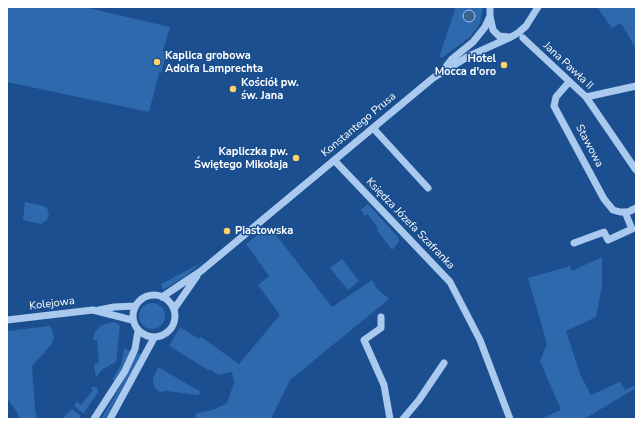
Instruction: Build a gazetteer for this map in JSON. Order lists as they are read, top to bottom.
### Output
{
  "streets": {
    "street": [
      "Jana Pawła II",
      "Konstantego Prusa",
      "Stawowa",
      "Księdza Józefa Szafranka",
      "Kolejowa"
    ]
  },
  "crossings": [
    ["Jana Pawła II", "Stawowa"],
    ["Konstantego Prusa", "Księdza Józefa Szafranka"],
    ["Konstantego Prusa", "Kolejowa"]
  ],
  "places": [
    "Kaplica grobowa Adolfa Lamprechta",
    "Hotel Mocca d'oro",
    "Kościół pw. św. Jana",
    "Kapliczka pw. Świętego Mikołaja",
    "Piastowska"
  ]
}
